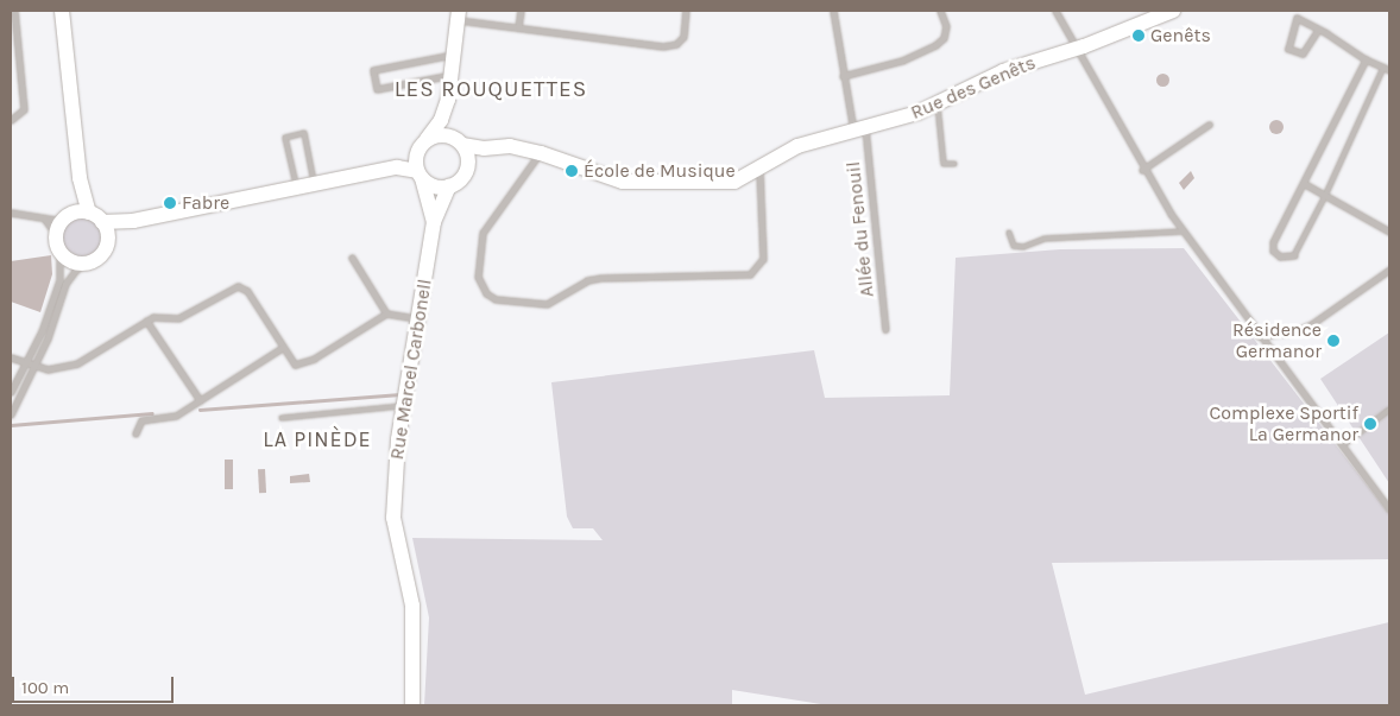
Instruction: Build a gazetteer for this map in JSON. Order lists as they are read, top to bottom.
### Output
{
  "streets": {
    "street": ["Rue des Genêts", "Allée du Fenouil", "Rue Marcel Carbonell"]
  },
  "crossings": [
    ["Rue des Genêts", "Allée du Fenouil"],
    ["Rue des Genêts", "Rue Marcel Carbonell"]
  ],
  "districts": ["LES ROUQUETTES", "LA PINÈDE"],
  "places": [
    "Genêts",
    "École de Musique",
    "Fabre",
    "Résidence Germanor",
    "Complexe Sportif La Germanor"
  ],
  "scale_bar": "100 m"
}
